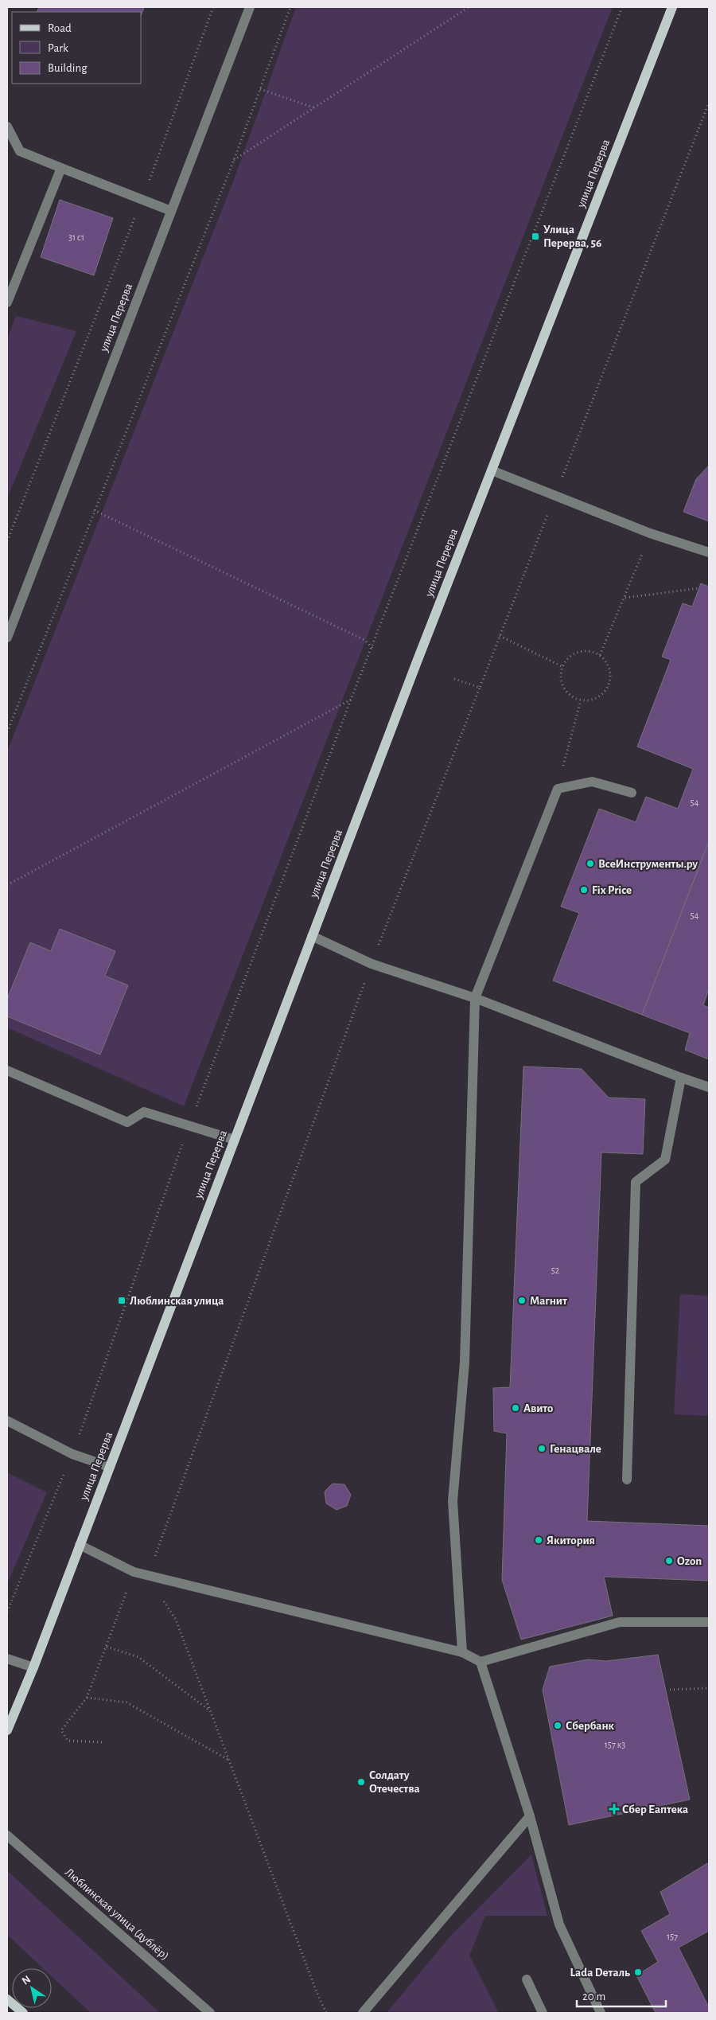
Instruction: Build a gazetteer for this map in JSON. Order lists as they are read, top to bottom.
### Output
{
  "streets": {
    "main road": ["улица Перерва"],
    "street": ["Люблинская улица (дублёр)"]
  },
  "places": {
    "transit": ["Улица Перерва, 56", "Люблинская улица"],
    "other": [
      "ВсеИнструменты.ру",
      "Fix Price",
      "Магнит",
      "Авито",
      "Генацвале",
      "Якитория",
      "Ozon",
      "Сбербанк",
      "Солдату Отечества",
      "Lada Dеталь"
    ],
    "health": ["Сбер Еаптека"]
  },
  "house_numbers": [
    "31 с1",
    "54",
    "54",
    "52",
    "157 к3",
    "157"
  ],
  "legend": ["Road", "Park", "Building"],
  "scale_bar": "20 m",
  "north": "top left"
}
